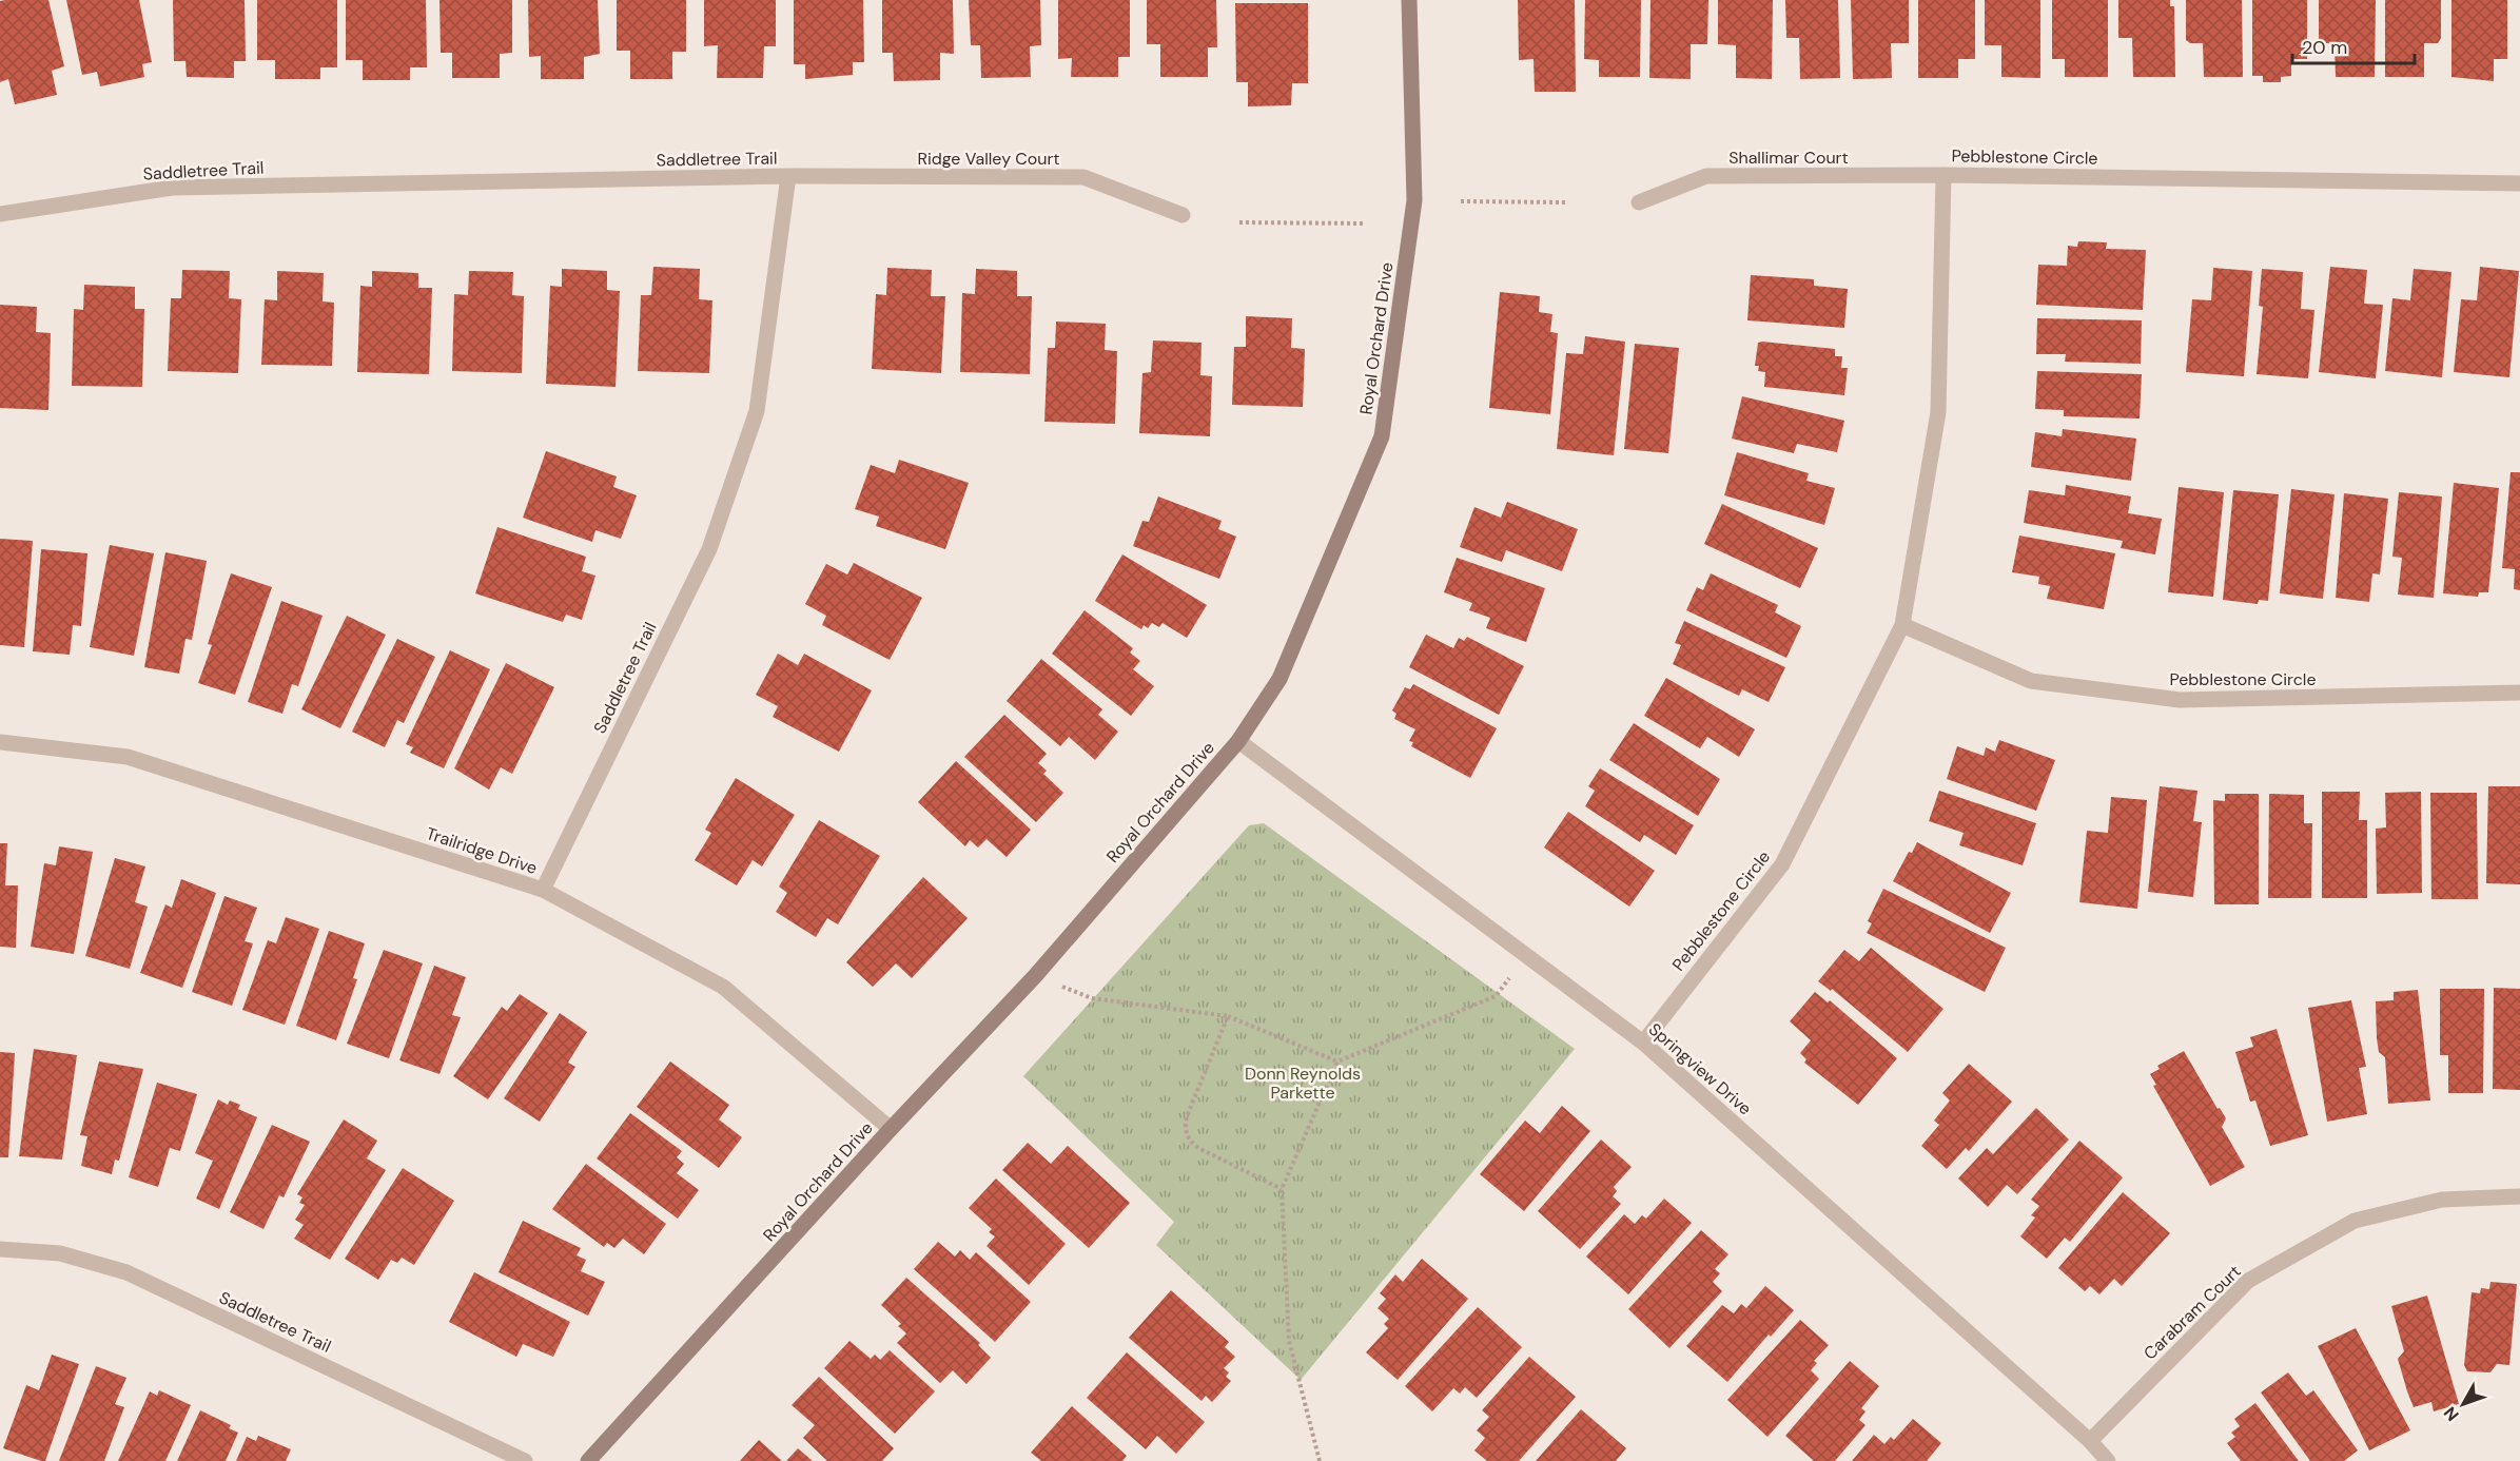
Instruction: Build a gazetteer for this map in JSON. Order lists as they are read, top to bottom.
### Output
{
  "streets": {
    "street": [
      "Shallimar Court",
      "Pebblestone Circle",
      "Ridge Valley Court",
      "Saddletree Trail",
      "Royal Orchard Drive",
      "Trailridge Drive",
      "Springview Drive",
      "Carabram Court"
    ]
  },
  "crossings": [
    ["Shallimar Court", "Pebblestone Circle"],
    ["Pebblestone Circle", "Springview Drive"],
    ["Ridge Valley Court", "Saddletree Trail"],
    ["Saddletree Trail", "Trailridge Drive"],
    ["Royal Orchard Drive", "Trailridge Drive"],
    ["Royal Orchard Drive", "Springview Drive"],
    ["Springview Drive", "Carabram Court"]
  ],
  "parks": ["Donn Reynolds Parkette"],
  "scale_bar": "20 m",
  "north": "bottom left"
}
